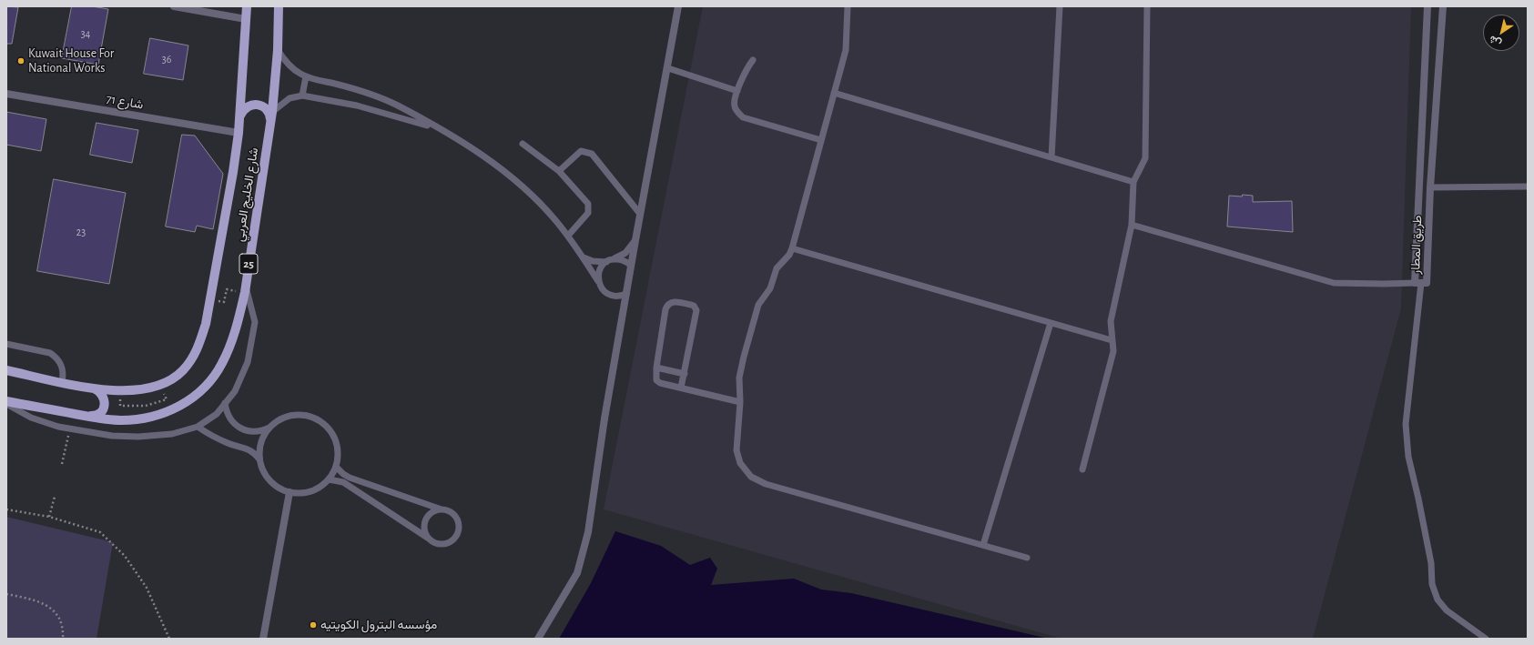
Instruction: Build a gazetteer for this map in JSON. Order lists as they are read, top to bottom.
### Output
{
  "streets": {
    "main road": ["شارع الخليج العربي", "25"],
    "street": ["شارع 71", "طريق المطار"]
  },
  "crossings": [
    ["شارع 71", "شارع الخليج العربي"]
  ],
  "places": ["Kuwait House For National Works", "مؤسسه البترول الكويتيه"],
  "house_numbers": ["34", "36", "23"],
  "north": "bottom left"
}
